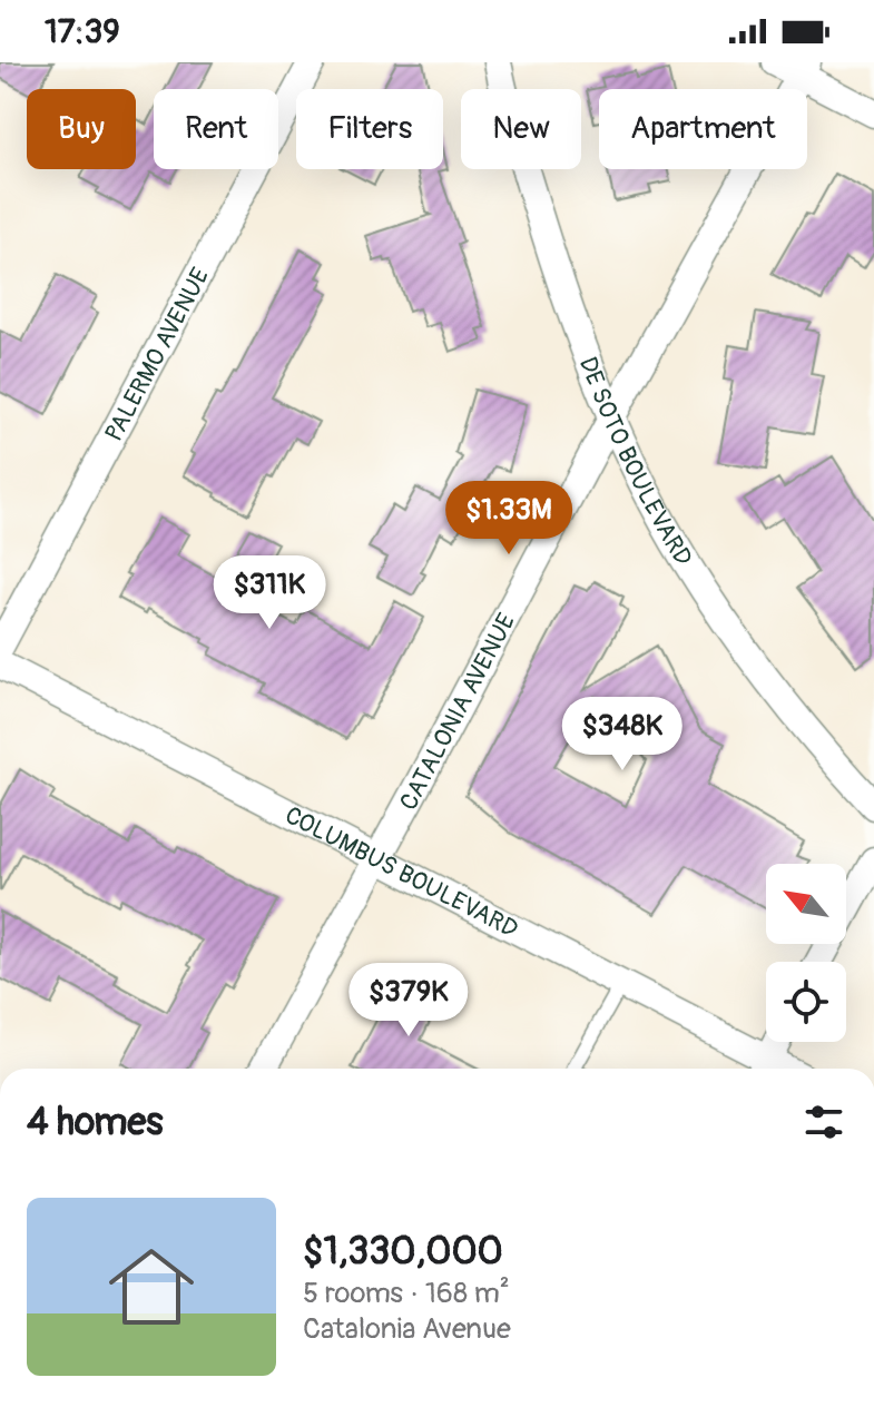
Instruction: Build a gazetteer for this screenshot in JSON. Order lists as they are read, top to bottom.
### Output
{
  "streets": {
    "street": [
      "PALERMO AVENUE",
      "DE SOTO BOULEVARD",
      "CATALONIA AVENUE",
      "COLUMBUS BOULEVARD"
    ]
  },
  "crossings": [
    ["DE SOTO BOULEVARD", "CATALONIA AVENUE"],
    ["CATALONIA AVENUE", "COLUMBUS BOULEVARD"]
  ],
  "north": "top left",
  "page": {
    "status": "17:39",
    "chip": [
      "Buy",
      "Rent",
      "Filters",
      "New",
      "Apartment"
    ],
    "price": [
      "$1.33M",
      "$311K",
      "$348K",
      "$379K"
    ],
    "heading": "4 homes",
    "list": [
      {
        "name": "$1,330,000",
        "note": "5 rooms · 168 m² · Catalonia Avenue"
      }
    ]
  }
}
